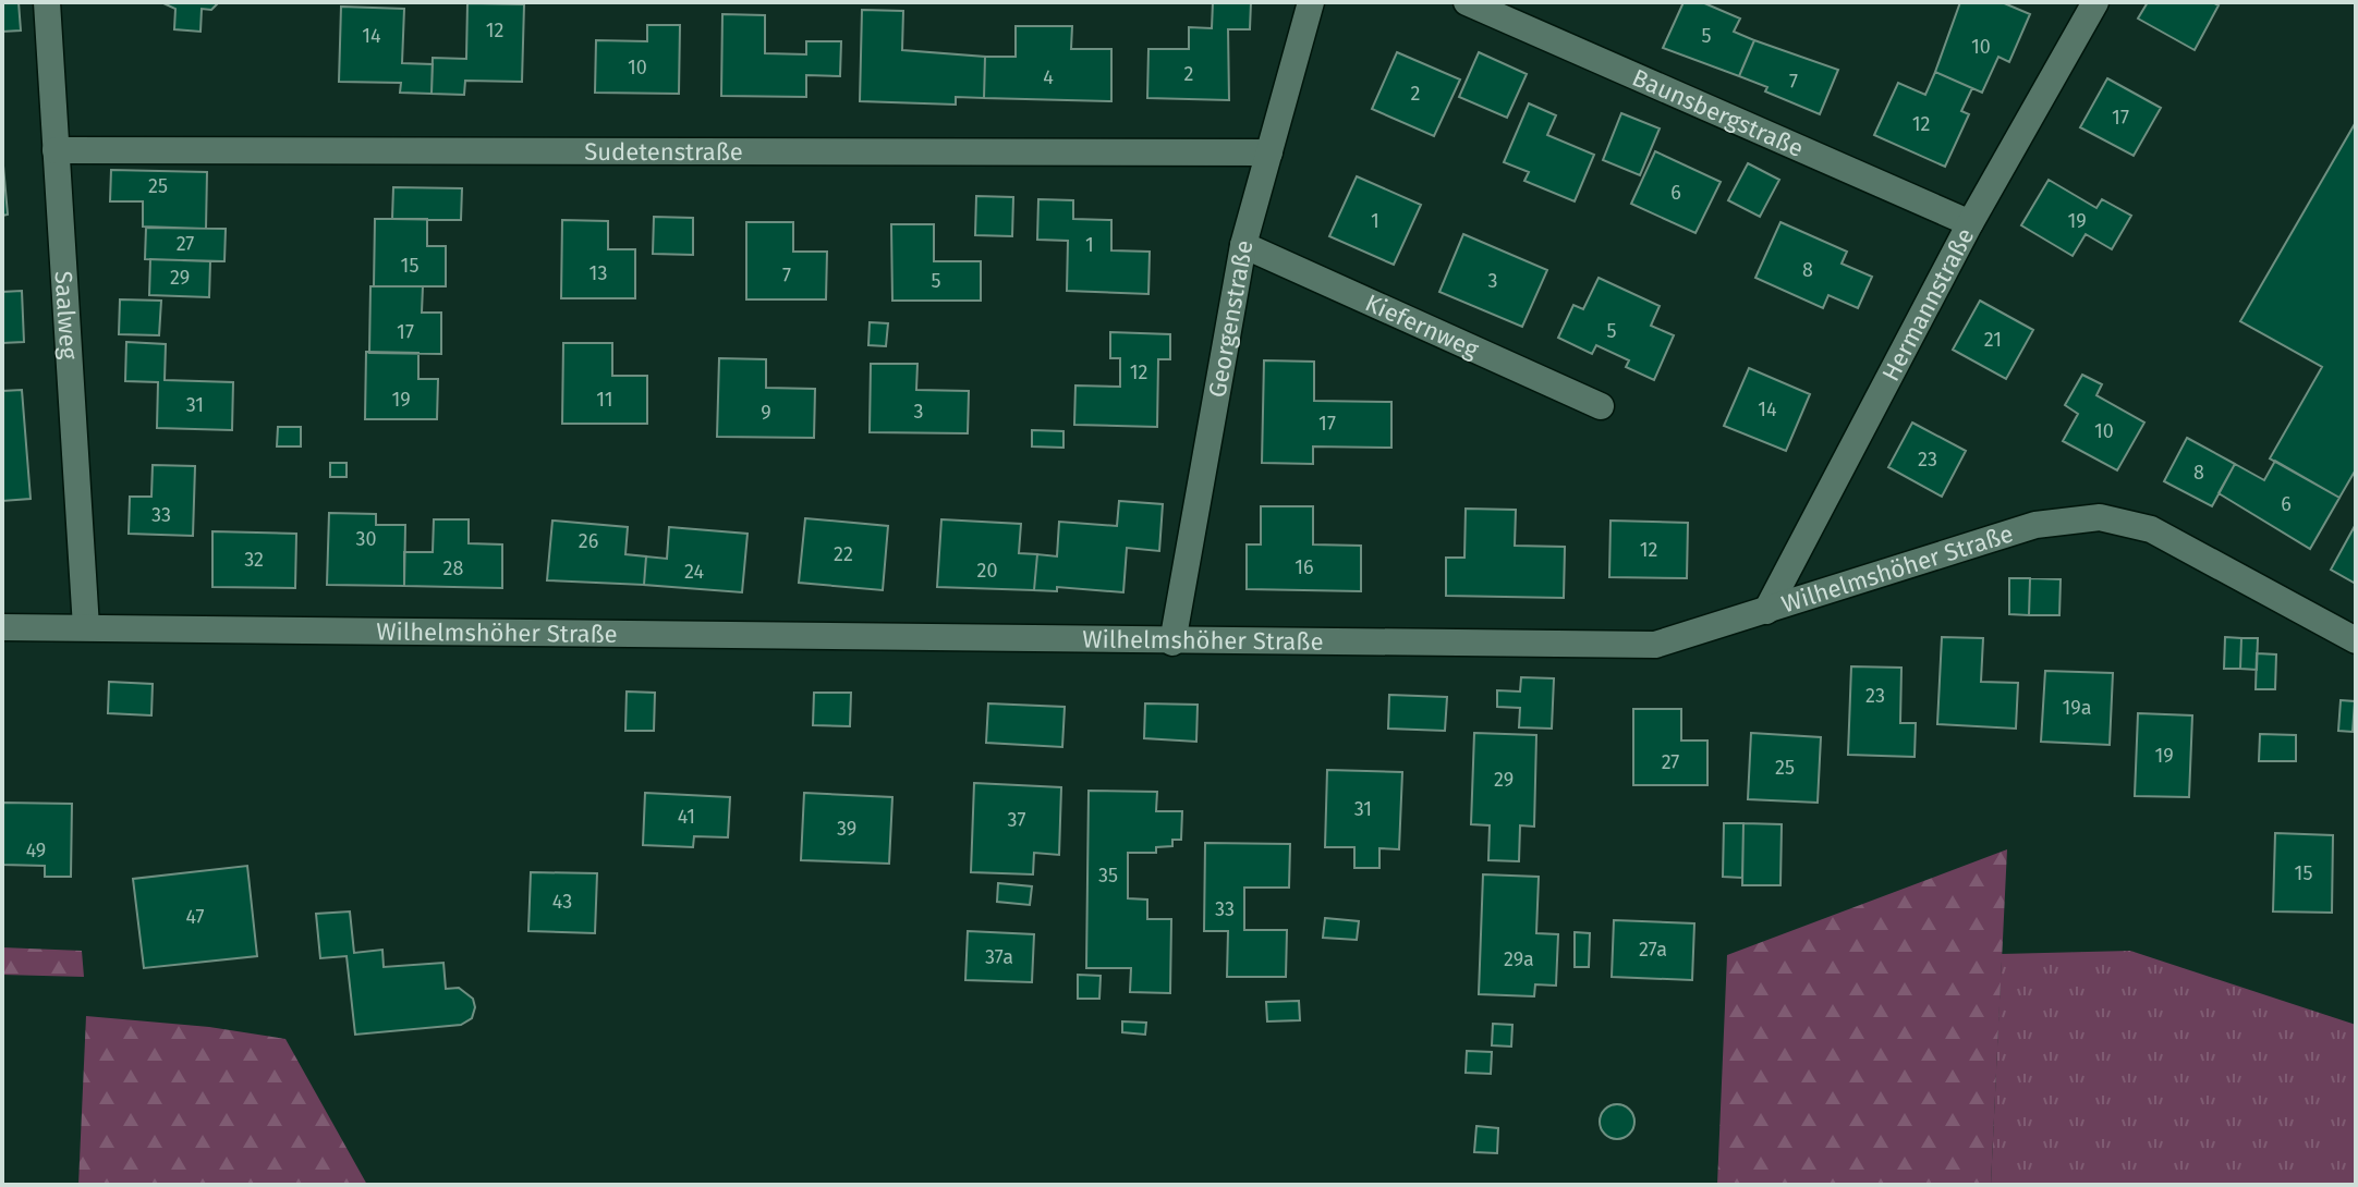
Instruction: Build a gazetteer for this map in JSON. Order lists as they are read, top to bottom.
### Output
{
  "streets": {
    "street": [
      "Baunsbergstraße",
      "Sudetenstraße",
      "Hermannstraße",
      "Saalweg",
      "Georgenstraße",
      "Kiefernweg",
      "Wilhelmshöher Straße"
    ]
  },
  "crossings": [
    ["Baunsbergstraße", "Hermannstraße"],
    ["Sudetenstraße", "Saalweg"],
    ["Sudetenstraße", "Georgenstraße"],
    ["Hermannstraße", "Wilhelmshöher Straße"],
    ["Saalweg", "Wilhelmshöher Straße"],
    ["Georgenstraße", "Kiefernweg"],
    ["Georgenstraße", "Wilhelmshöher Straße"]
  ],
  "house_numbers": [
    "12",
    "14",
    "5",
    "10",
    "10",
    "2",
    "4",
    "7",
    "2",
    "17",
    "12",
    "25",
    "6",
    "1",
    "19",
    "27",
    "1",
    "15",
    "8",
    "13",
    "7",
    "29",
    "5",
    "3",
    "5",
    "17",
    "21",
    "12",
    "19",
    "11",
    "31",
    "14",
    "3",
    "9",
    "17",
    "10",
    "23",
    "8",
    "6",
    "33",
    "30",
    "26",
    "12",
    "22",
    "32",
    "16",
    "28",
    "20",
    "24",
    "23",
    "19a",
    "19",
    "27",
    "25",
    "29",
    "31",
    "41",
    "37",
    "39",
    "49",
    "15",
    "35",
    "43",
    "33",
    "47",
    "27a",
    "37a",
    "29a"
  ]
}
